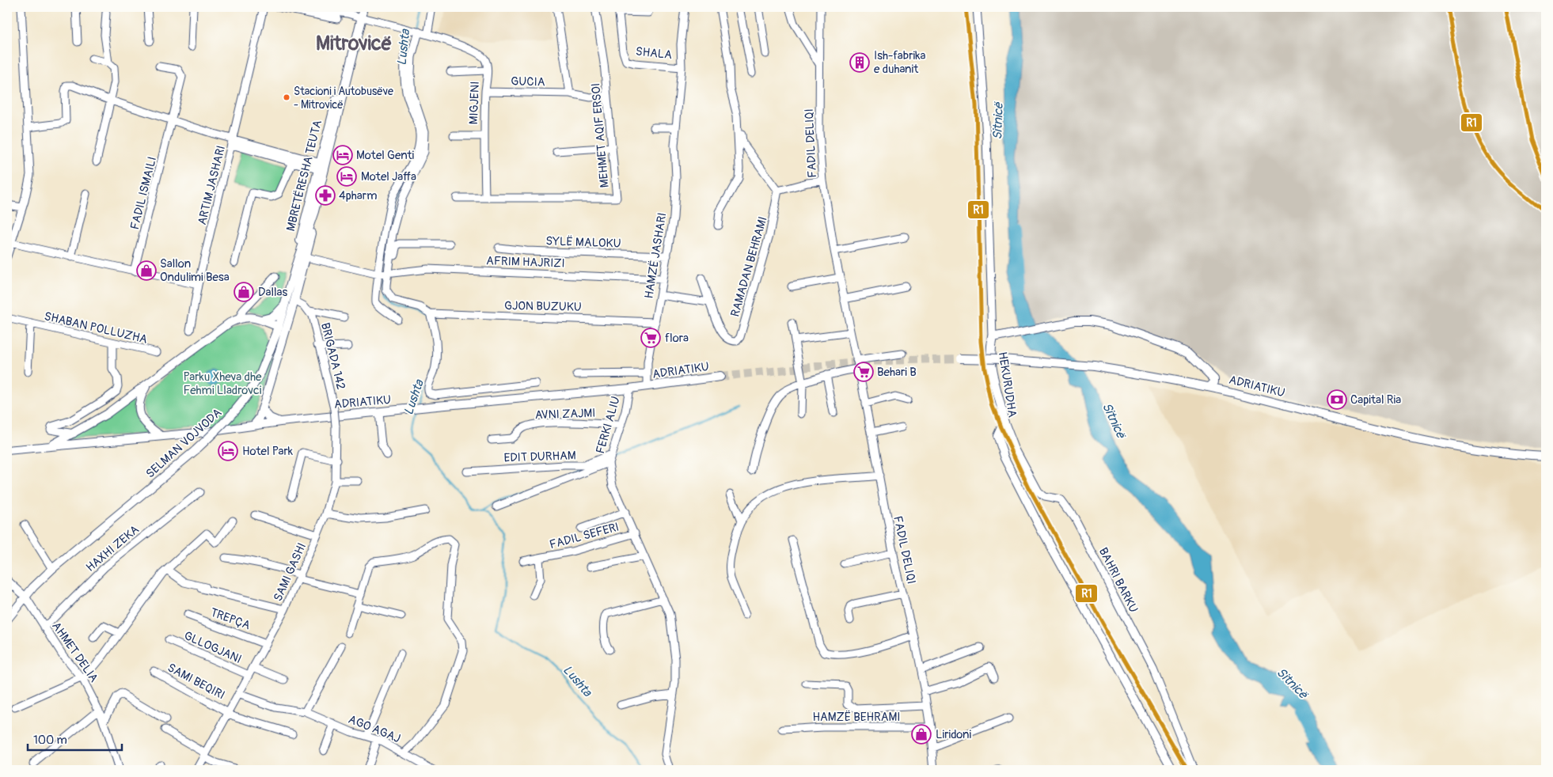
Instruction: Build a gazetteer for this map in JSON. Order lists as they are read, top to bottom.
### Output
{
  "streets": {
    "main road": [
      "MBRETËRESHA TEUTA",
      "ADRIATIKU",
      "HEKURUDHA",
      "SELMAN VOJVODA"
    ],
    "street": [
      "SHALA",
      "GUCIA",
      "MIGJENI",
      "MEHMET AQIF ERSOI",
      "FADIL DELIQI",
      "ARTIM JASHARI",
      "FADIL ISMAILI",
      "SYLË MALOKU",
      "HAMZË JASHARI",
      "AFRIM HAJRIZI",
      "RAMADAN BEHRAMI",
      "GJON BUZUKU",
      "SHABAN POLLUZHA",
      "BRIGADA 142",
      "AVNI ZAJMI",
      "FERKI ALIU",
      "EDIT DURHAM",
      "FADIL SEFERI",
      "HAXHI ZEKA",
      "SAMI GASHI",
      "BAHRI BARKU",
      "TREPÇA",
      "GLLOGJANI",
      "AHMET DELIA",
      "SAMI BEQIRI",
      "HAMZË BEHRAMI",
      "AGO AGAJ"
    ]
  },
  "crossings": [
    ["SHALA", "HAMZË JASHARI"],
    ["GUCIA", "MIGJENI"],
    ["GUCIA", "MEHMET AQIF ERSOI"],
    ["MIGJENI", "MEHMET AQIF ERSOI"],
    ["FADIL DELIQI", "HAMZË BEHRAMI"],
    ["MBRETËRESHA TEUTA", "ARTIM JASHARI"],
    ["MBRETËRESHA TEUTA", "SELMAN VOJVODA"],
    ["SYLË MALOKU", "HAMZË JASHARI"],
    ["HAMZË JASHARI", "AFRIM HAJRIZI"],
    ["HAMZË JASHARI", "GJON BUZUKU"],
    ["HAMZË JASHARI", "ADRIATIKU"],
    ["BRIGADA 142", "SAMI GASHI"],
    ["ADRIATIKU", "HEKURUDHA"],
    ["ADRIATIKU", "FERKI ALIU"],
    ["HEKURUDHA", "BAHRI BARKU"],
    ["AVNI ZAJMI", "FERKI ALIU"],
    ["FERKI ALIU", "EDIT DURHAM"],
    ["FERKI ALIU", "FADIL SEFERI"],
    ["SELMAN VOJVODA", "AHMET DELIA"],
    ["HAXHI ZEKA", "AHMET DELIA"],
    ["SAMI GASHI", "TREPÇA"],
    ["SAMI GASHI", "GLLOGJANI"],
    ["SAMI GASHI", "SAMI BEQIRI"],
    ["SAMI GASHI", "AGO AGAJ"]
  ],
  "districts": ["Mitrovicë"],
  "water": ["Lushta", "Sitnicë"],
  "parks": ["Parku Xheva dhe Fehmi Lladrovci"],
  "places": {
    "building": ["Ish-fabrika e duhanit"],
    "other": ["Stacioni i Autobusëve - Mitrovicë"],
    "hotel": ["Motel Genti", "Motel Jaffa", "Hotel Park"],
    "pharmacy": ["4pharm"],
    "shop": ["Sallon Ondulimi Besa", "Dallas", "Liridoni"],
    "supermarket": ["flora", "Behari B"],
    "bank": ["Capital Ria"]
  },
  "lines": ["transit line R1"],
  "scale_bar": "100 m"
}
